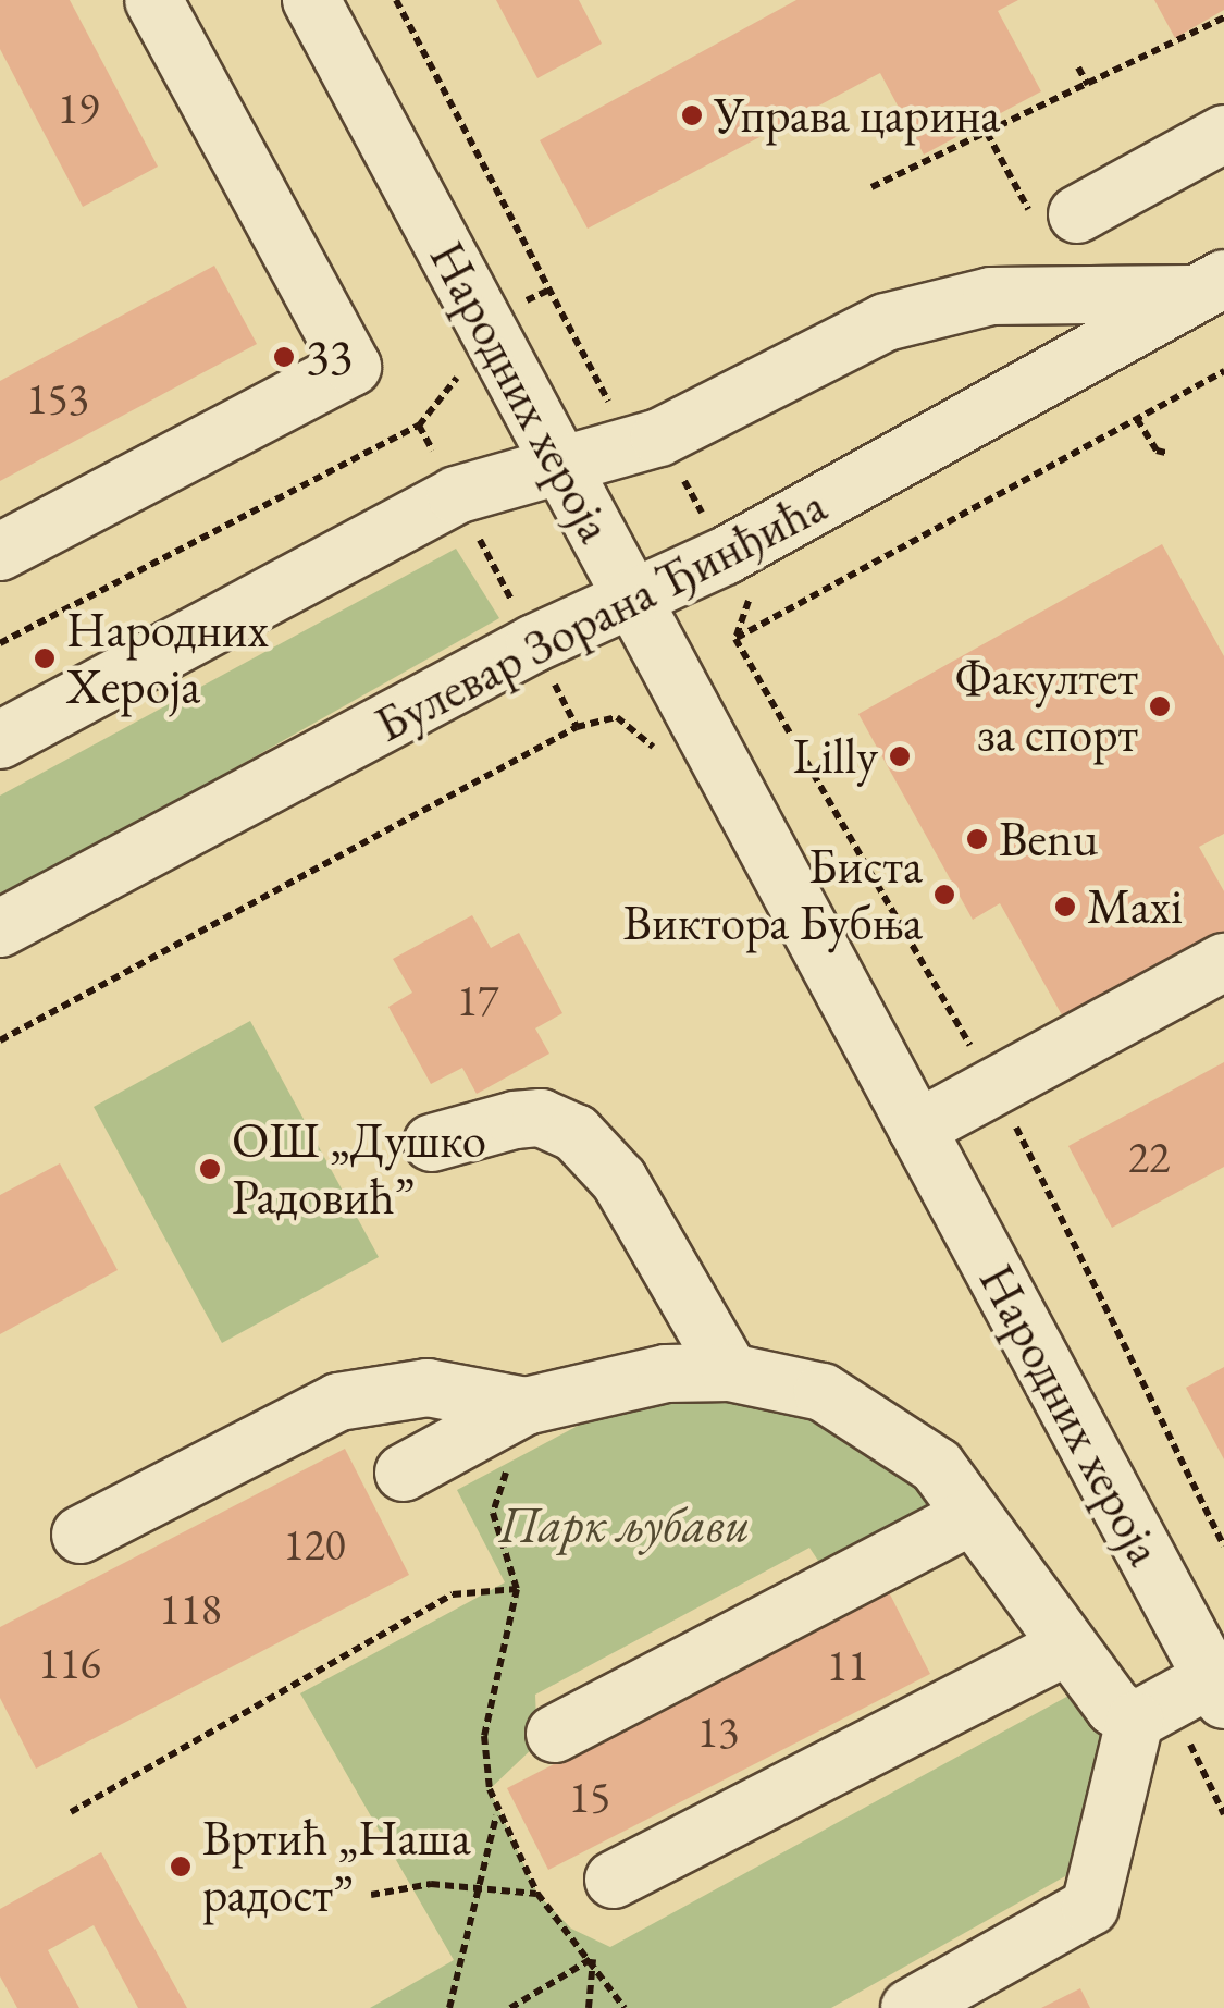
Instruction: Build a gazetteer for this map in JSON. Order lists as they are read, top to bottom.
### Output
{
  "streets": {
    "street": ["Народних хероја", "Булевар Зорана Ђинђића"]
  },
  "crossings": [
    ["Народних хероја", "Булевар Зорана Ђинђића"]
  ],
  "parks": ["Парк љубави"],
  "places": [
    "Управа царина",
    "33",
    "Народних Хероја",
    "Факултет за спорт",
    "Lilly",
    "Benu",
    "Биста Виктора Бубња",
    "Maxi",
    "ОШ „Душко Радовић”",
    "Вртић „Наша радост”"
  ],
  "house_numbers": [
    "19",
    "153",
    "17",
    "22",
    "120",
    "118",
    "116",
    "11",
    "13",
    "15"
  ]
}
